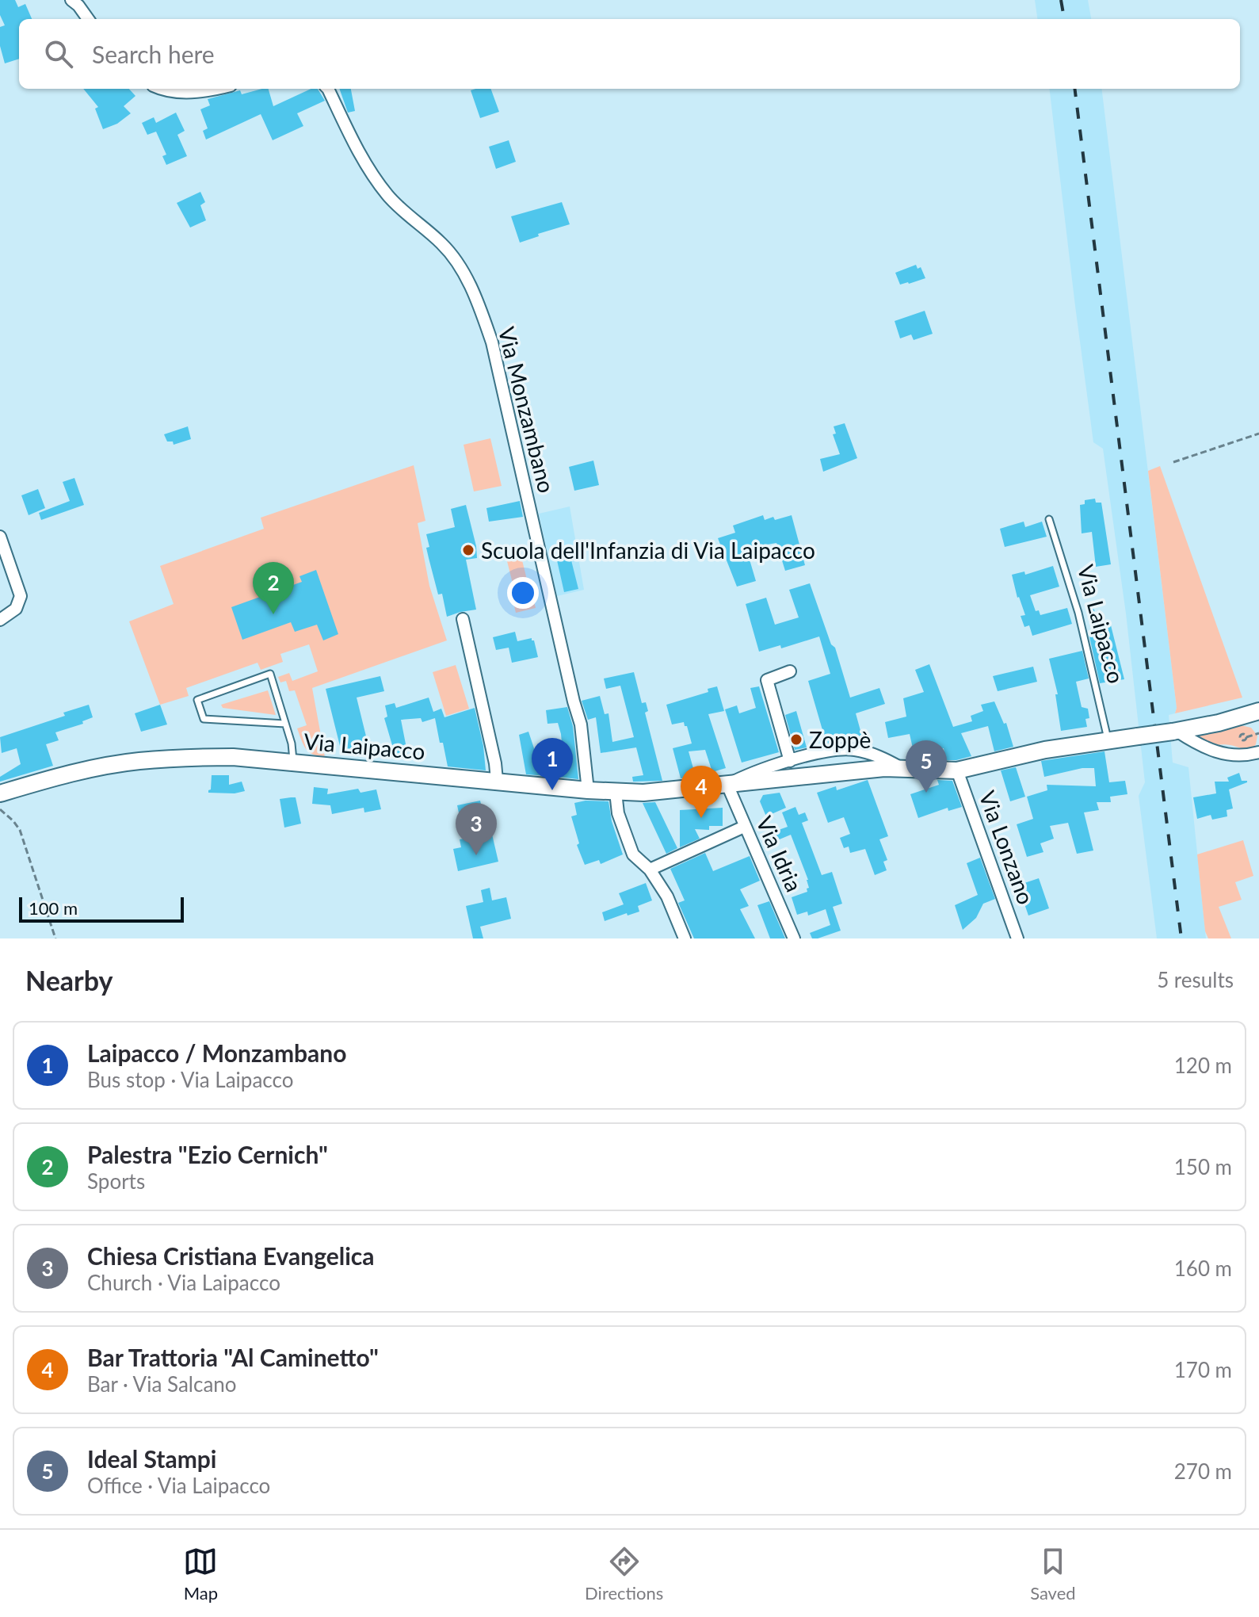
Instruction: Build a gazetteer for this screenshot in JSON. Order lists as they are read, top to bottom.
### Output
{
  "streets": {
    "street": [
      "Via Monzambano",
      "Via Laipacco",
      "Via Lonzano",
      "Via Idria"
    ]
  },
  "crossings": [
    ["Via Monzambano", "Via Laipacco"],
    ["Via Laipacco", "Via Lonzano"],
    ["Via Laipacco", "Via Idria"]
  ],
  "places": ["Scuola dell'Infanzia di Via Laipacco", "Zoppè"],
  "scale_bar": "100 m",
  "page": {
    "search": "Search here",
    "pins": [
      "2",
      "1",
      "5",
      "4",
      "3"
    ],
    "scale": "100 m",
    "heading": ["Nearby", "5 results"],
    "list": [
      {
        "mark": "1",
        "name": "Laipacco / Monzambano",
        "note": "Bus stop · Via Laipacco",
        "value": "120 m"
      },
      {
        "mark": "2",
        "name": "Palestra \"Ezio Cernich\"",
        "note": "Sports",
        "value": "150 m"
      },
      {
        "mark": "3",
        "name": "Chiesa Cristiana Evangelica",
        "note": "Church · Via Laipacco",
        "value": "160 m"
      },
      {
        "mark": "4",
        "name": "Bar Trattoria \"Al Caminetto\"",
        "note": "Bar · Via Salcano",
        "value": "170 m"
      },
      {
        "mark": "5",
        "name": "Ideal Stampi",
        "note": "Office · Via Laipacco",
        "value": "270 m"
      }
    ],
    "nav": ["Map", "Directions", "Saved"]
  }
}
